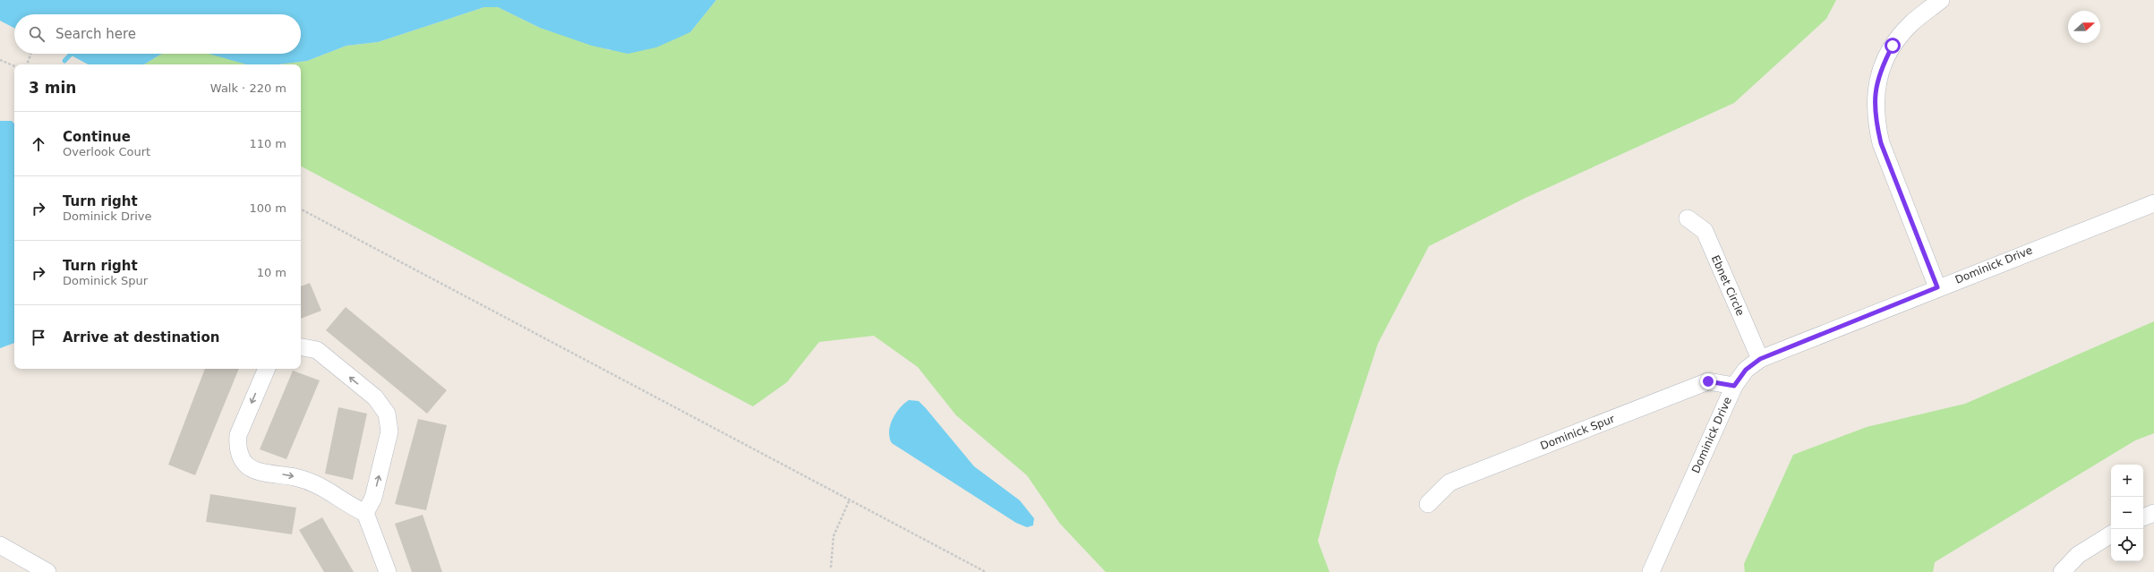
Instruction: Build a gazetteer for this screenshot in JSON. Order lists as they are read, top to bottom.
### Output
{
  "streets": {
    "street": ["Dominick Drive", "Ebnet Circle", "Dominick Spur"]
  },
  "crossings": [
    ["Dominick Drive", "Ebnet Circle"],
    ["Dominick Drive", "Dominick Spur"]
  ],
  "north": "right",
  "page": {
    "search": "Search here",
    "heading": ["3 min", "Walk · 220 m"],
    "list": [
      ["Continue", "Overlook Court", "110 m"],
      ["Turn right", "Dominick Drive", "100 m"],
      ["Turn right", "Dominick Spur", "10 m"],
      "Arrive at destination"
    ],
    "map_buttons": ["+", "−"]
  }
}
